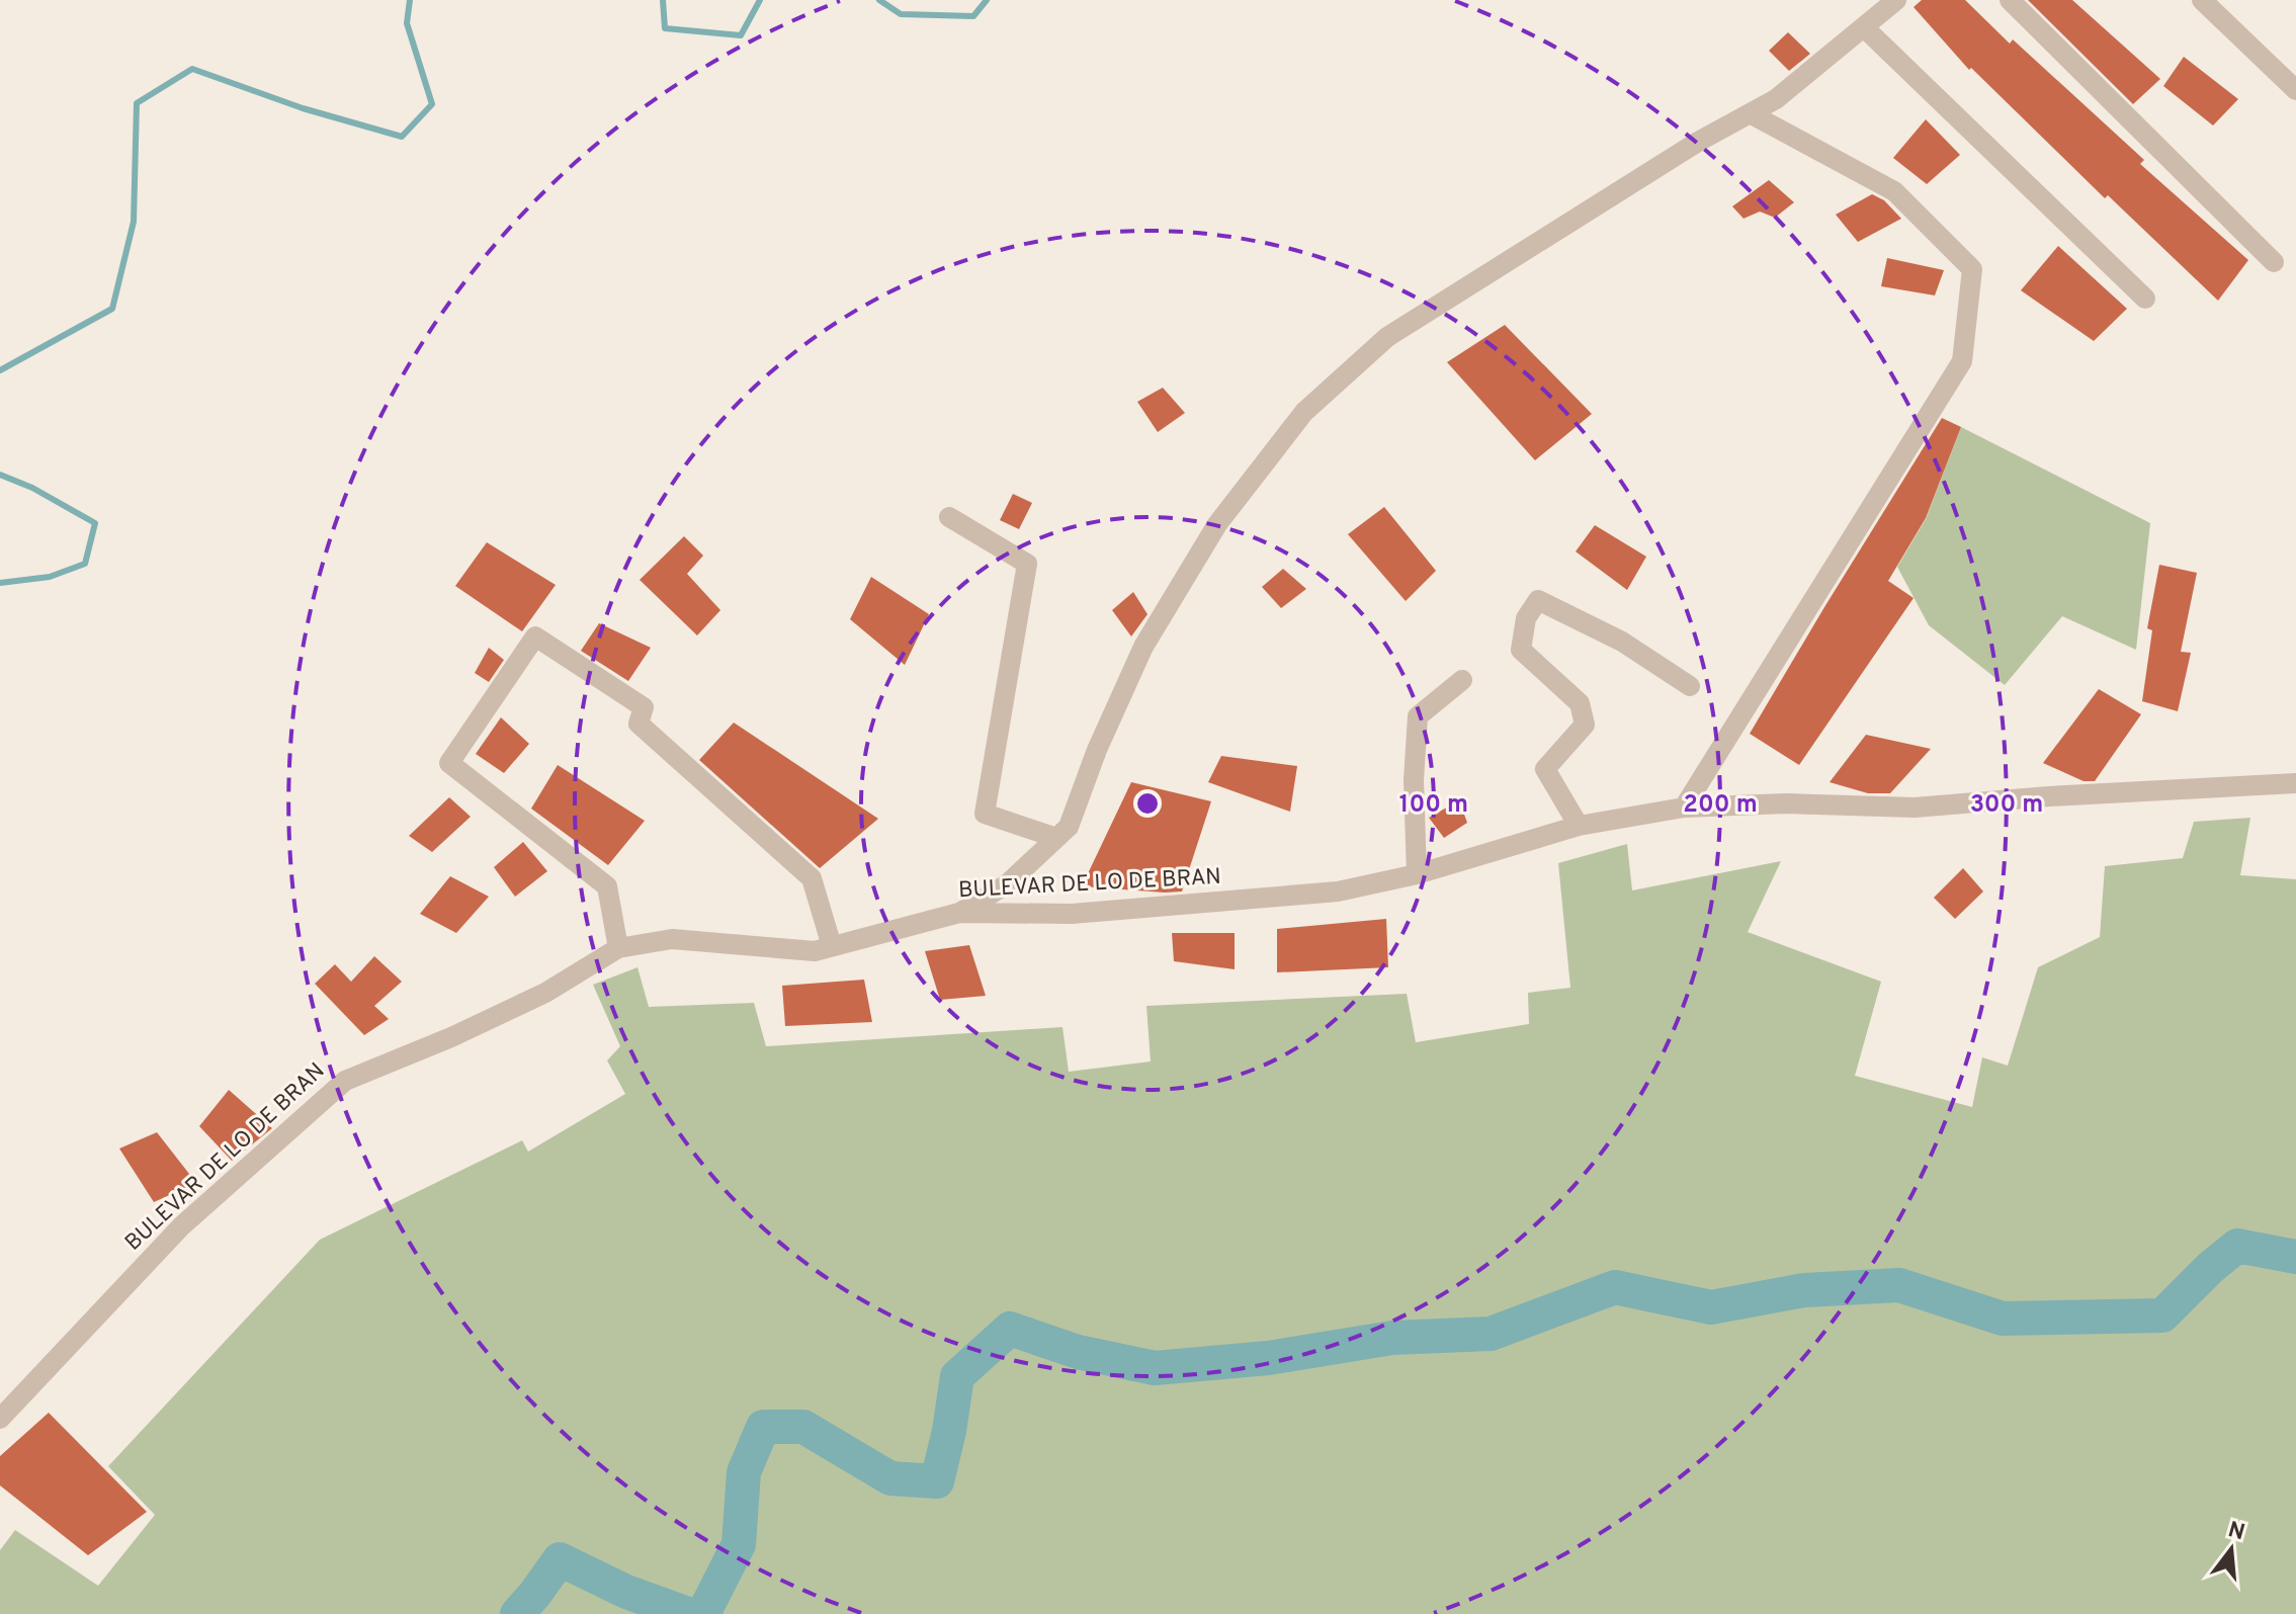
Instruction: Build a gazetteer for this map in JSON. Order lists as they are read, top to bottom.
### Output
{
  "streets": {
    "street": ["BULEVAR DE LO DE BRAN"]
  },
  "north": "top",
  "rings": ["100 m", "200 m", "300 m"]
}
